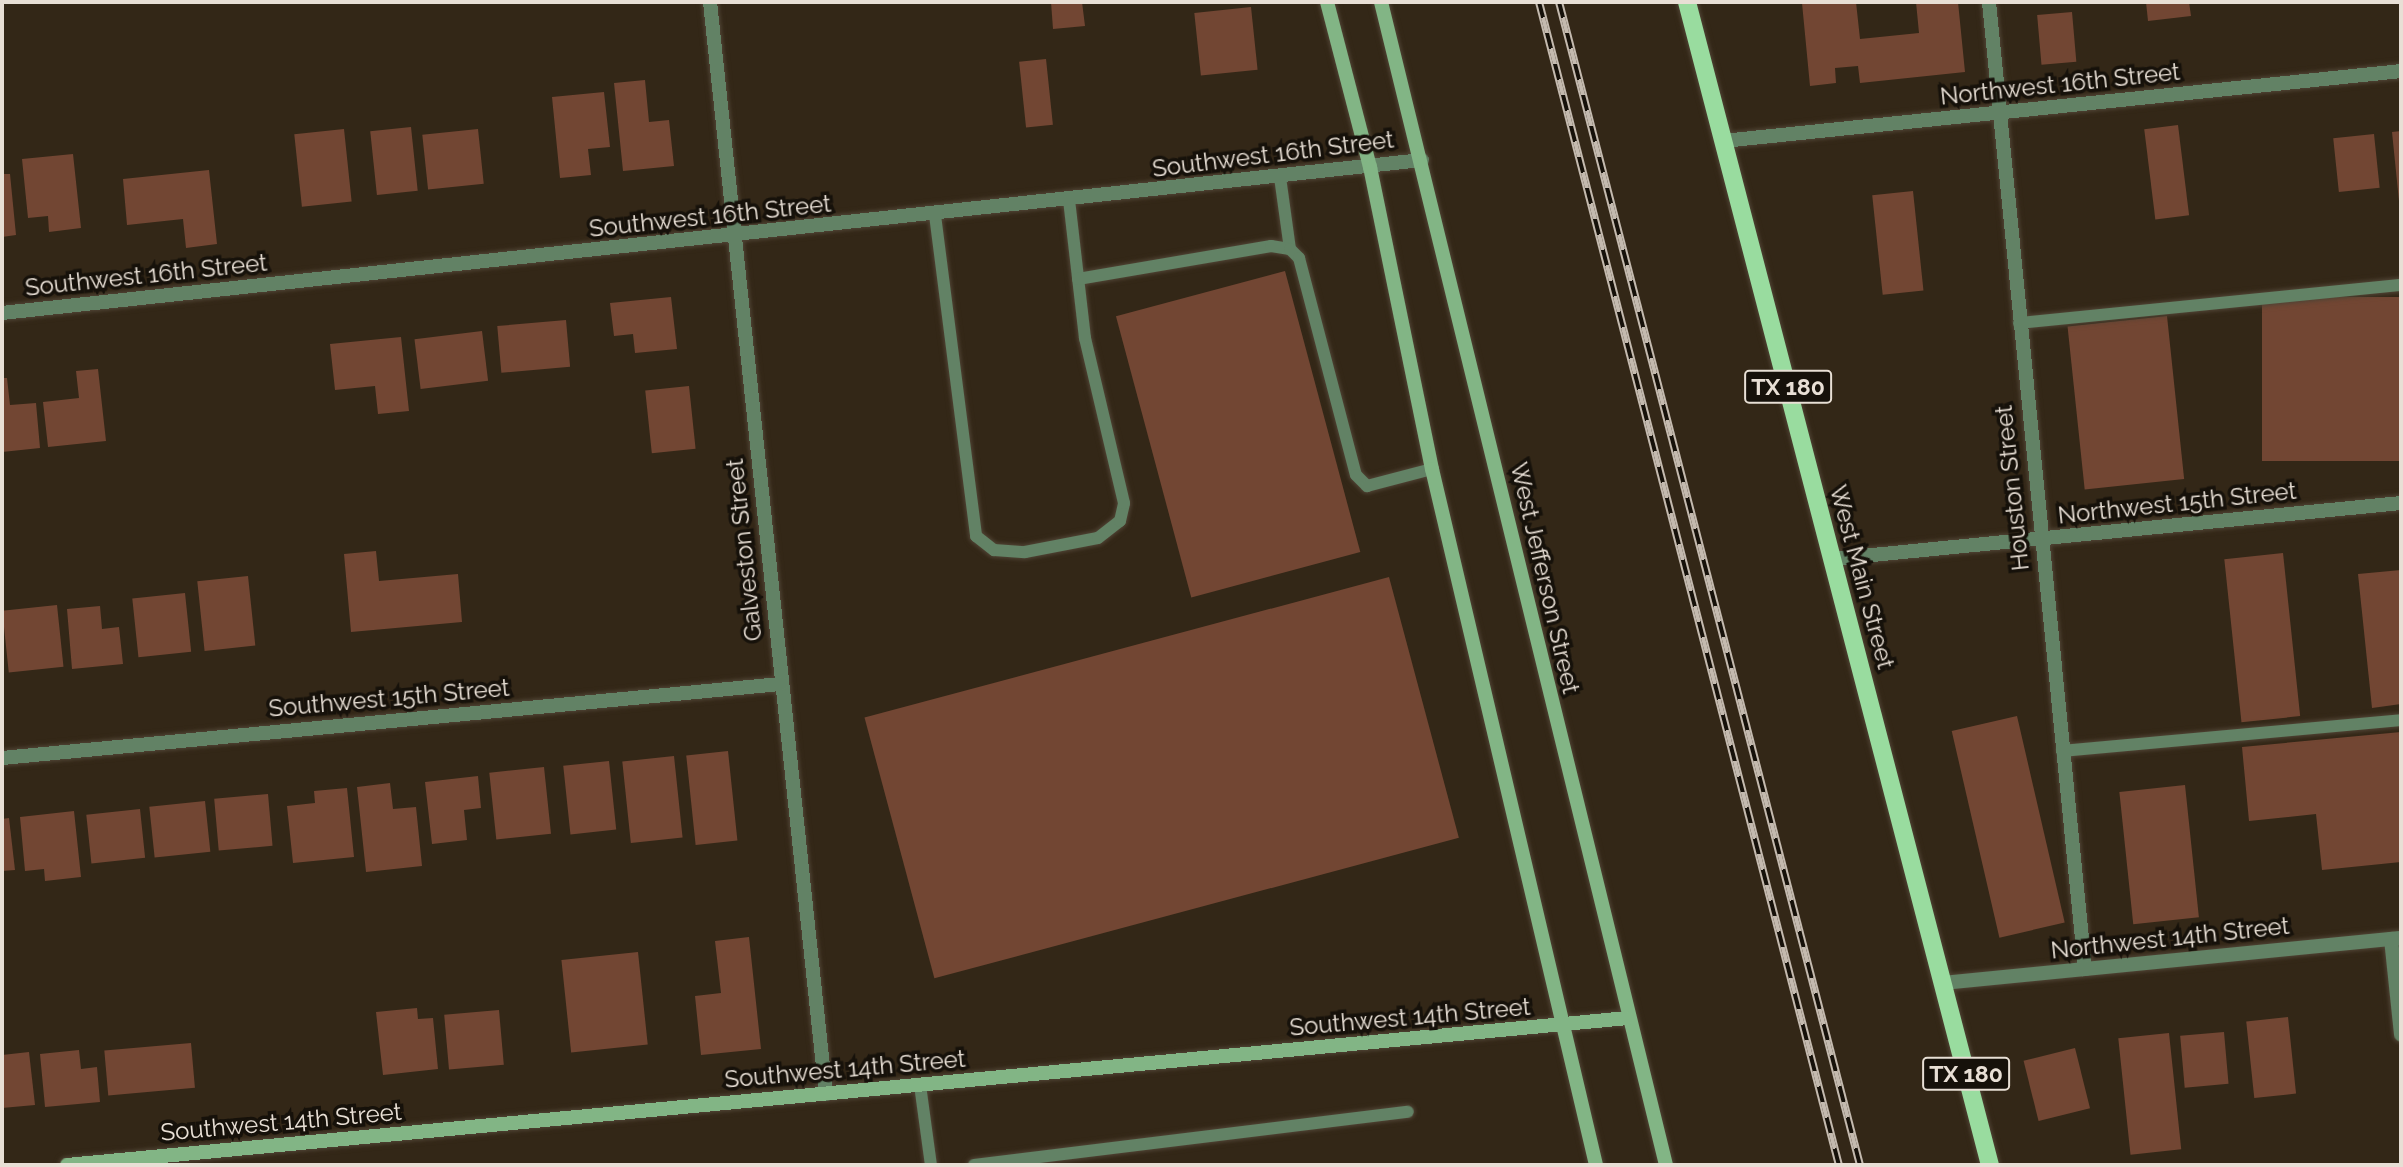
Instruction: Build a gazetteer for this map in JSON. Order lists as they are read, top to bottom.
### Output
{
  "streets": {
    "main road": [
      "TX 180",
      "West Main Street",
      "West Jefferson Street",
      "Southwest 14th Street"
    ],
    "street": [
      "Northwest 16th Street",
      "Southwest 16th Street",
      "Houston Street",
      "Northwest 15th Street",
      "Galveston Street",
      "Southwest 15th Street",
      "Northwest 14th Street"
    ]
  },
  "crossings": [
    ["Northwest 16th Street", "Houston Street"],
    ["Northwest 16th Street", "West Main Street"],
    ["Southwest 16th Street", "Galveston Street"],
    ["Southwest 16th Street", "West Jefferson Street"],
    ["Houston Street", "Northwest 15th Street"],
    ["Houston Street", "Northwest 14th Street"],
    ["Northwest 15th Street", "West Main Street"],
    ["Galveston Street", "Southwest 15th Street"],
    ["Galveston Street", "Southwest 14th Street"],
    ["West Main Street", "Northwest 14th Street"],
    ["West Jefferson Street", "Southwest 14th Street"]
  ]
}
